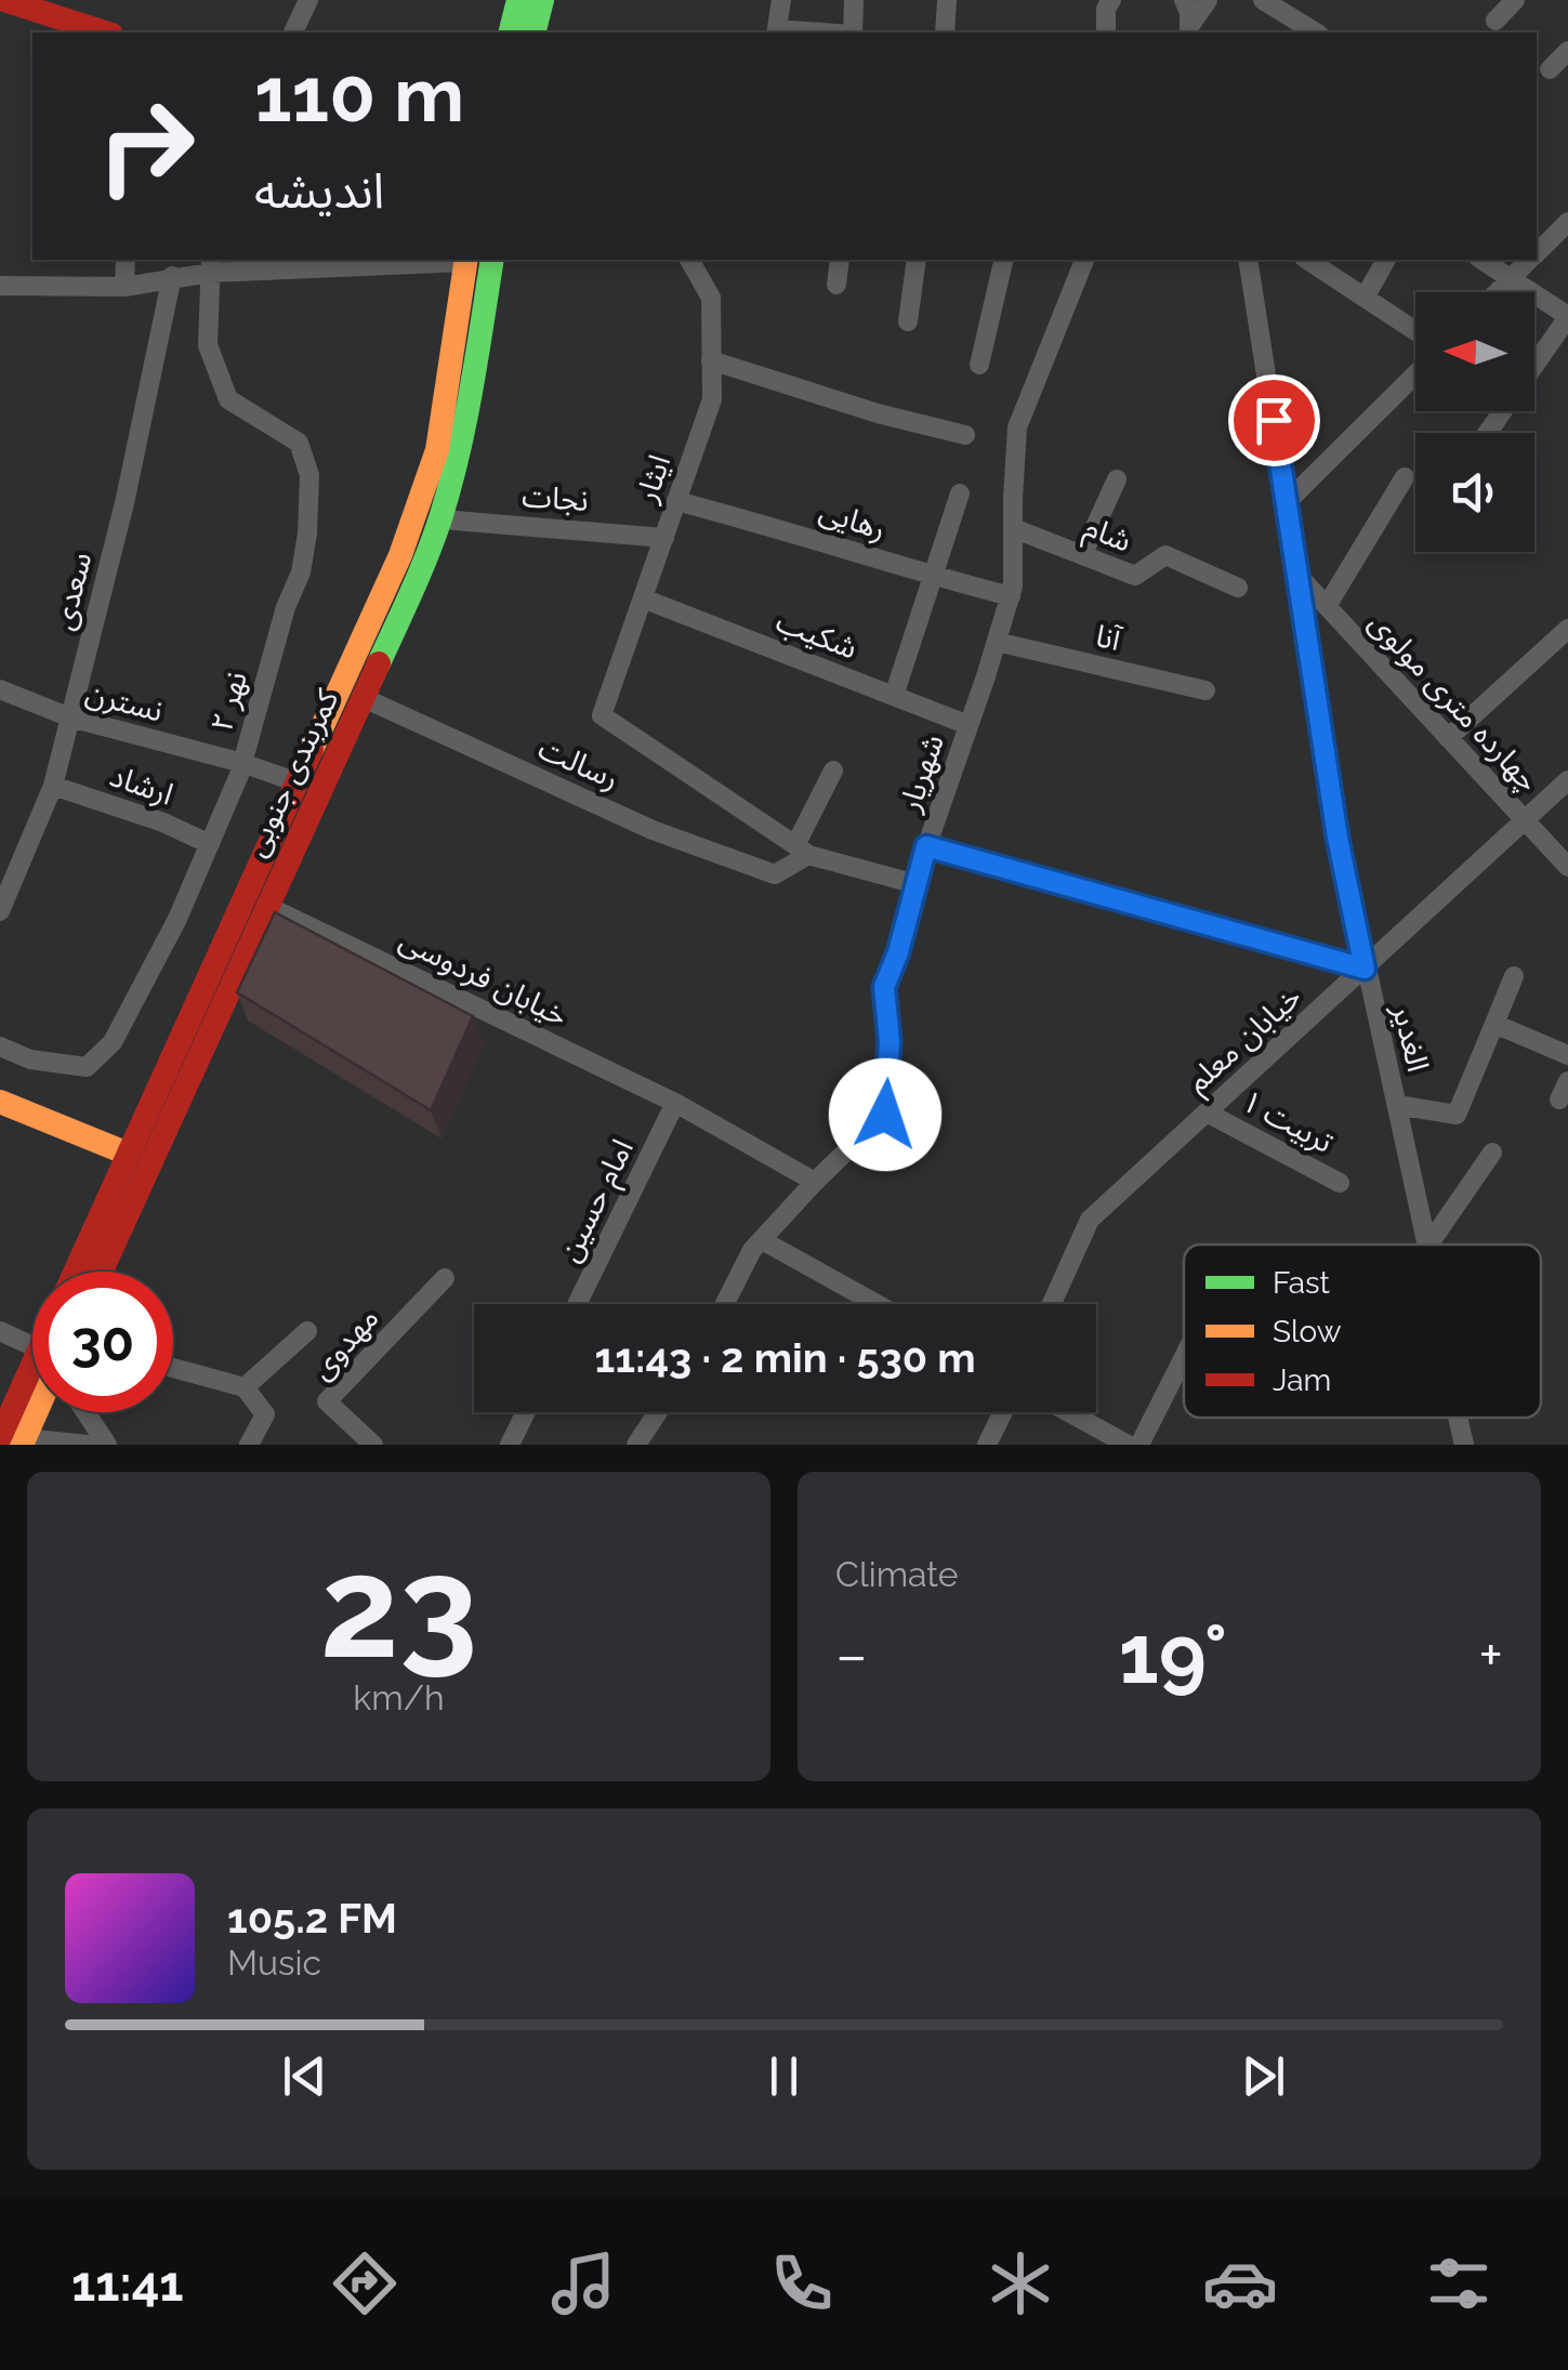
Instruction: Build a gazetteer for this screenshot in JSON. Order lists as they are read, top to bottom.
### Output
{
  "streets": {
    "main road": ["کمربندی جنوبی"],
    "street": [
      "ایثار",
      "نجات",
      "رهایی",
      "شام",
      "سعدی",
      "شکیب",
      "آنا",
      "نسترن",
      "نهر ۲",
      "چهارده متری مولوی",
      "رسالت",
      "شهریار",
      "ارشاد",
      "خیابان فردوسی",
      "الغدیر",
      "خیابان معلم",
      "تربیت ۱",
      "امام حسین",
      "مهدوی"
    ]
  },
  "crossings": [
    ["ایثار", "نجات"],
    ["ایثار", "رهایی"],
    ["ایثار", "شکیب"],
    ["ایثار", "رسالت"],
    ["نجات", "کمربندی جنوبی"],
    ["رهایی", "شهریار"],
    ["شام", "شهریار"],
    ["سعدی", "نسترن"],
    ["سعدی", "ارشاد"],
    ["شکیب", "شهریار"],
    ["آنا", "شهریار"],
    ["نسترن", "نهر ۲"],
    ["نسترن", "کمربندی جنوبی"],
    ["نهر ۲", "ارشاد"],
    ["چهارده متری مولوی", "الغدیر"],
    ["چهارده متری مولوی", "خیابان معلم"],
    ["رسالت", "کمربندی جنوبی"],
    ["کمربندی جنوبی", "خیابان فردوسی"],
    ["شهریار", "خیابان فردوسی"],
    ["خیابان فردوسی", "امام حسین"],
    ["الغدیر", "خیابان معلم"],
    ["خیابان معلم", "تربیت ۱"]
  ],
  "legend": ["Fast", "Slow", "Jam"],
  "north": "left",
  "page": {
    "turn": ["110 m", "اندیشه"],
    "limit": "30",
    "trip": "11:43 · 2 min · 530 m",
    "tile": [
      ["23", "km/h"],
      "Climate"
    ],
    "heat": ["−", "19°", "+"],
    "song": ["105.2 FM", "Music"],
    "tabs": "11:41"
  }
}
